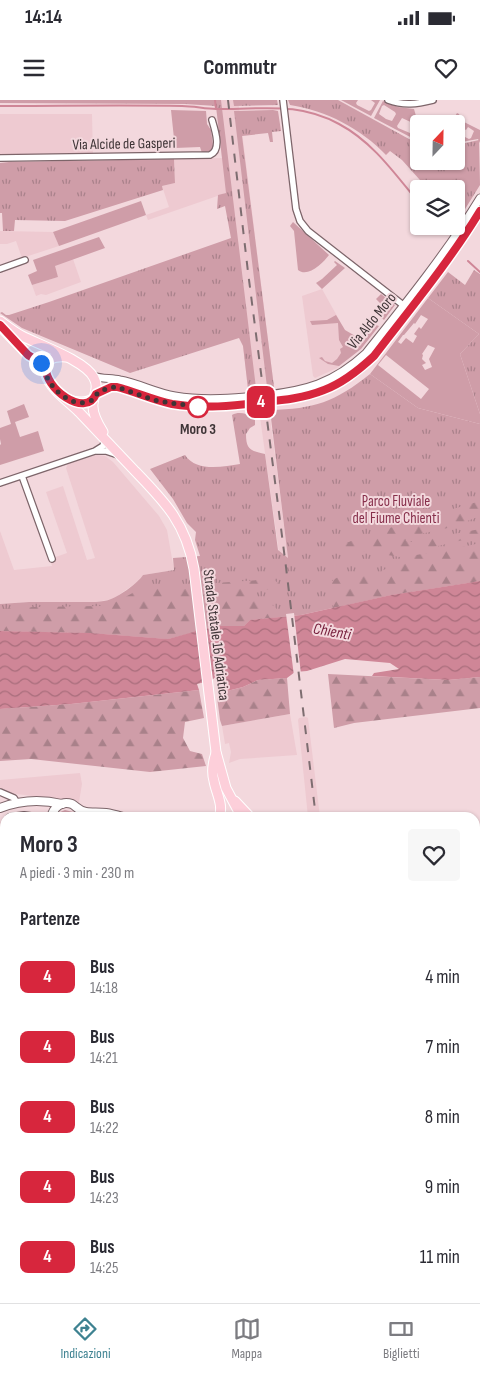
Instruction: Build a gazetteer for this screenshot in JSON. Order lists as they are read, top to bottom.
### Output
{
  "streets": {
    "main road": ["Strada Statale 16 Adriatica"],
    "street": ["Via Alcide de Gasperi", "Via Aldo Moro"]
  },
  "crossings": [
    ["Via Aldo Moro", "Strada Statale 16 Adriatica"]
  ],
  "water": ["Chienti"],
  "parks": ["Parco Fluviale del Fiume Chienti"],
  "places": ["Moro 3"],
  "lines": ["bus line 4"],
  "north": "top",
  "page": {
    "status": "14:14",
    "header": "Commutr",
    "on_map": "4",
    "heading": [
      ["Moro 3", "A piedi · 3 min · 230 m"],
      "Partenze"
    ],
    "list": [
      {
        "mark": "4",
        "name": "Bus",
        "note": "14:18",
        "value": "4 min"
      },
      {
        "mark": "4",
        "name": "Bus",
        "note": "14:21",
        "value": "7 min"
      },
      {
        "mark": "4",
        "name": "Bus",
        "note": "14:22",
        "value": "8 min"
      },
      {
        "mark": "4",
        "name": "Bus",
        "note": "14:23",
        "value": "9 min"
      },
      {
        "mark": "4",
        "name": "Bus",
        "note": "14:25",
        "value": "11 min"
      }
    ],
    "tabs": ["Indicazioni", "Mappa", "Biglietti"]
  }
}
